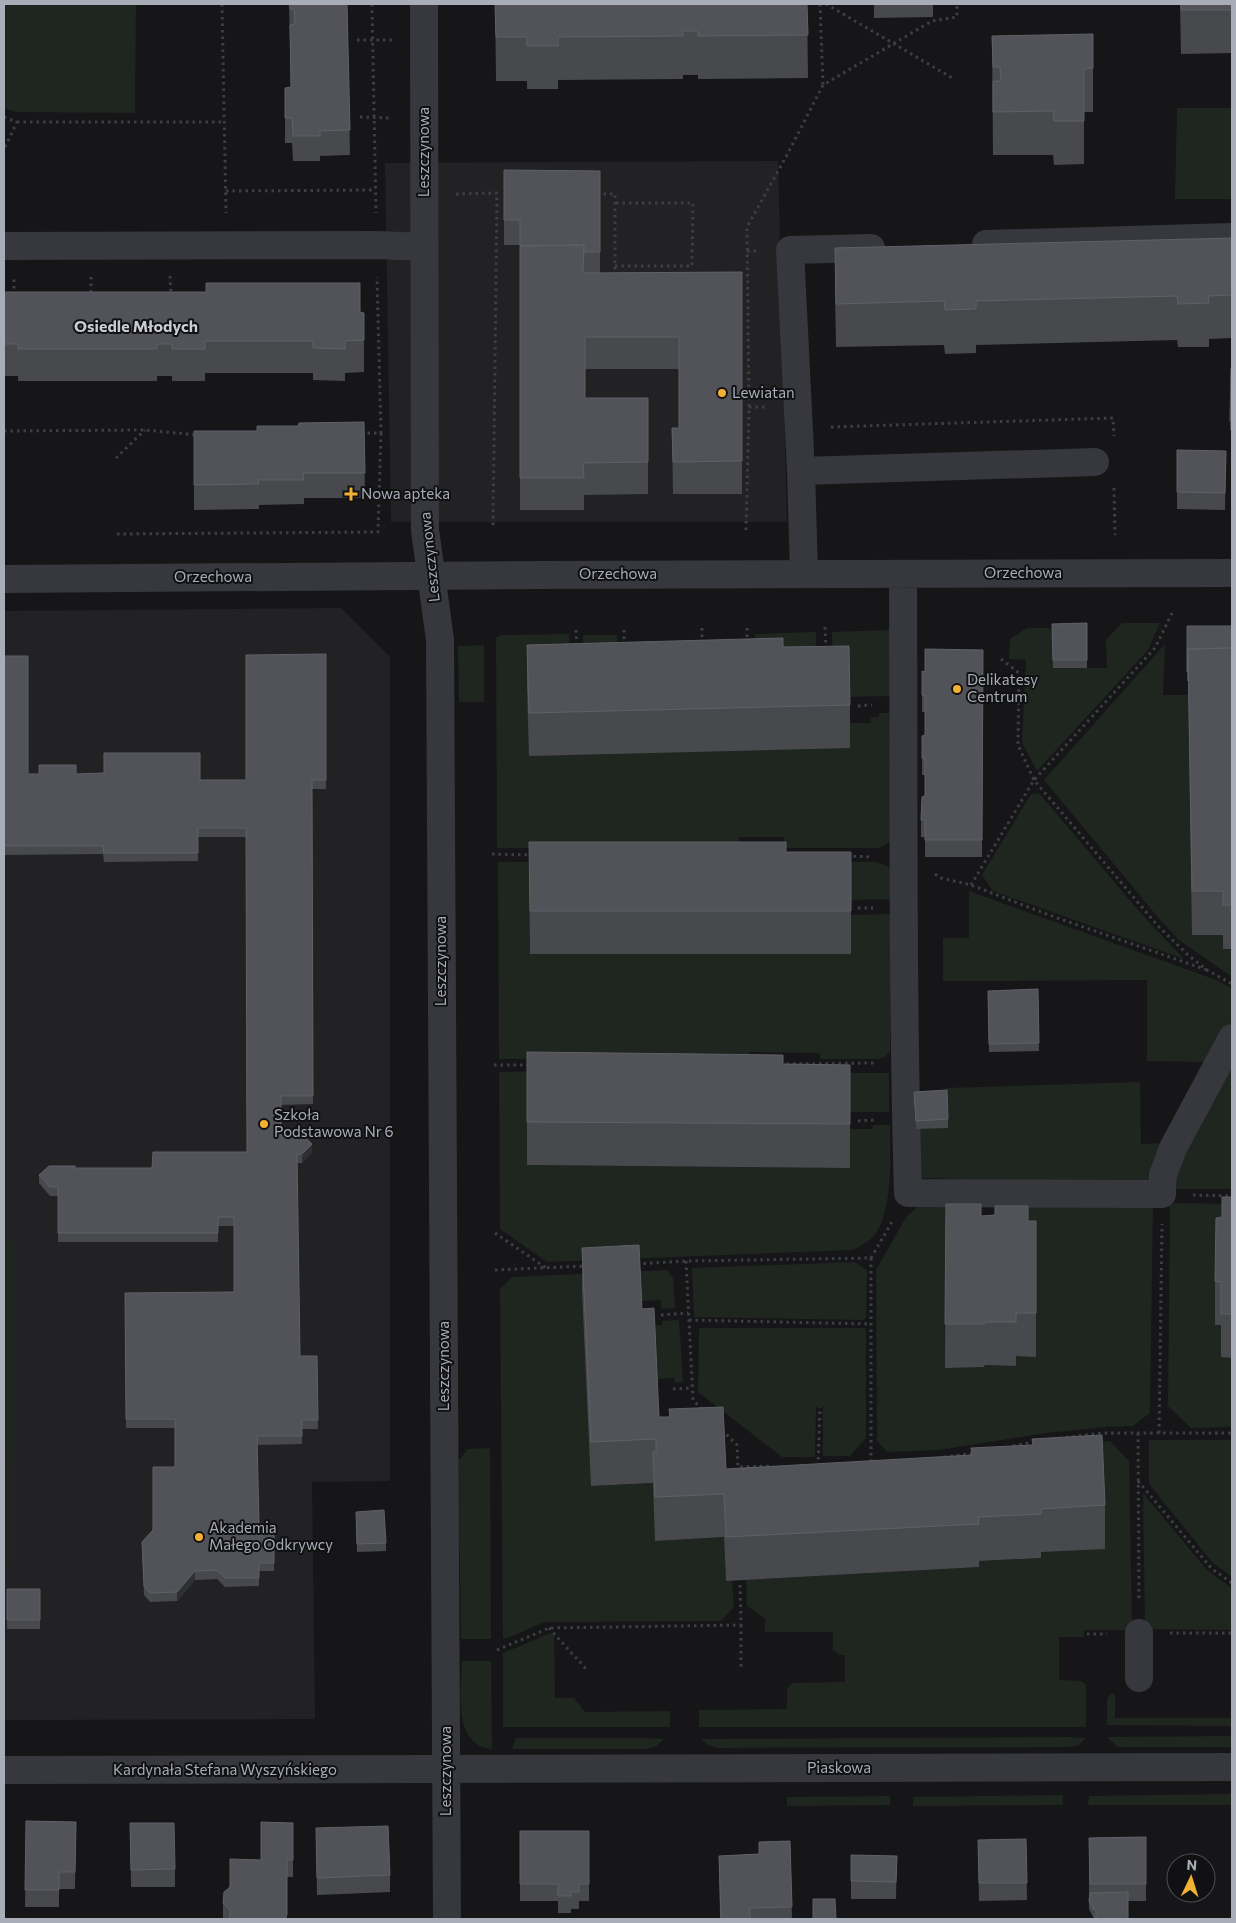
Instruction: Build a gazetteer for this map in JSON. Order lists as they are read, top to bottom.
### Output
{
  "streets": {
    "street": [
      "Leszczynowa",
      "Orzechowa",
      "Piaskowa",
      "Kardynała Stefana Wyszyńskiego"
    ]
  },
  "crossings": [
    ["Leszczynowa", "Orzechowa"],
    ["Leszczynowa", "Piaskowa"],
    ["Leszczynowa", "Kardynała Stefana Wyszyńskiego"],
    ["Piaskowa", "Kardynała Stefana Wyszyńskiego"]
  ],
  "districts": ["Osiedle Młodych"],
  "places": {
    "other": [
      "Lewiatan",
      "Delikatesy Centrum",
      "Szkoła Podstawowa Nr 6",
      "Akademia Małego Odkrywcy"
    ],
    "health": ["Nowa apteka"]
  },
  "north": "top"
}
